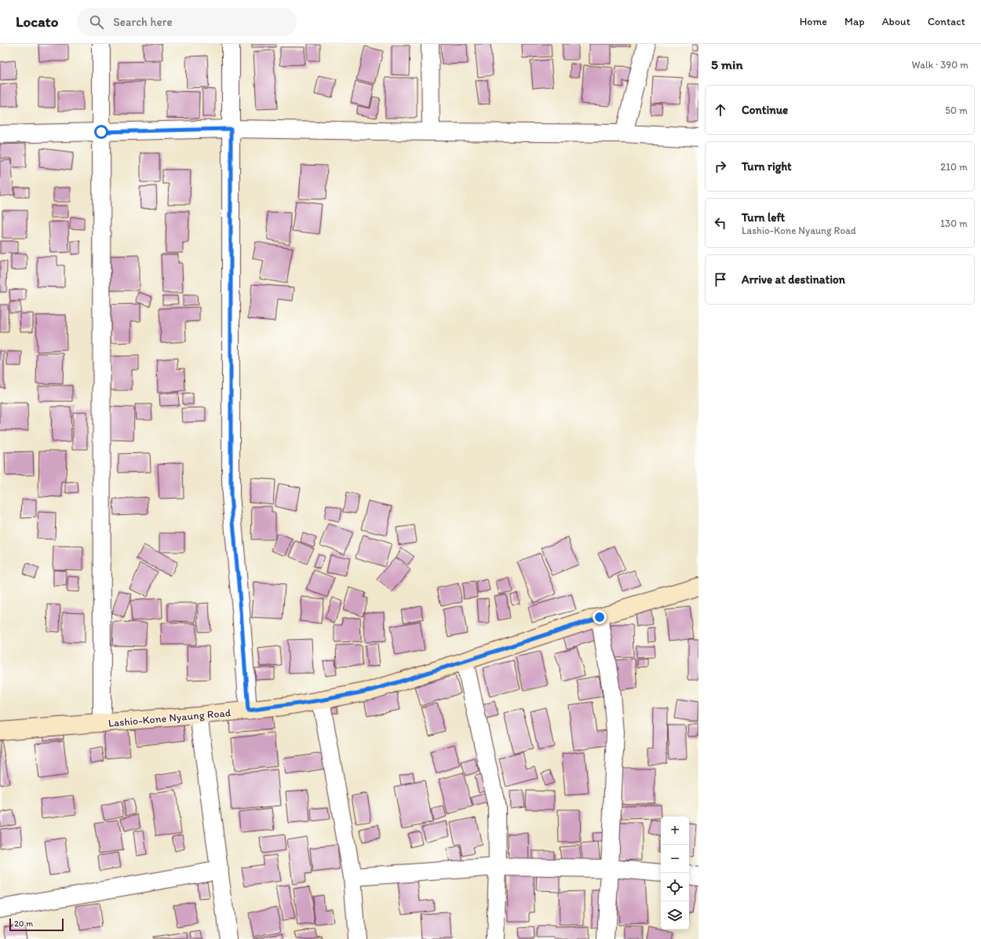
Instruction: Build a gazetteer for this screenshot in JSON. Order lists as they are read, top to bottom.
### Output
{
  "streets": {
    "main road": ["Lashio-Kone Nyaung Road"]
  },
  "scale_bar": "20 m",
  "page": {
    "header": "Locato",
    "search": "Search here",
    "nav": [
      "Home",
      "Map",
      "About",
      "Contact"
    ],
    "heading": ["5 min", "Walk · 390 m"],
    "list": [
      ["Continue", "50 m"],
      ["Turn right", "210 m"],
      ["Turn left", "Lashio-Kone Nyaung Road", "130 m"],
      "Arrive at destination"
    ],
    "map_buttons": ["+", "−"],
    "scale": "20 m"
  }
}
